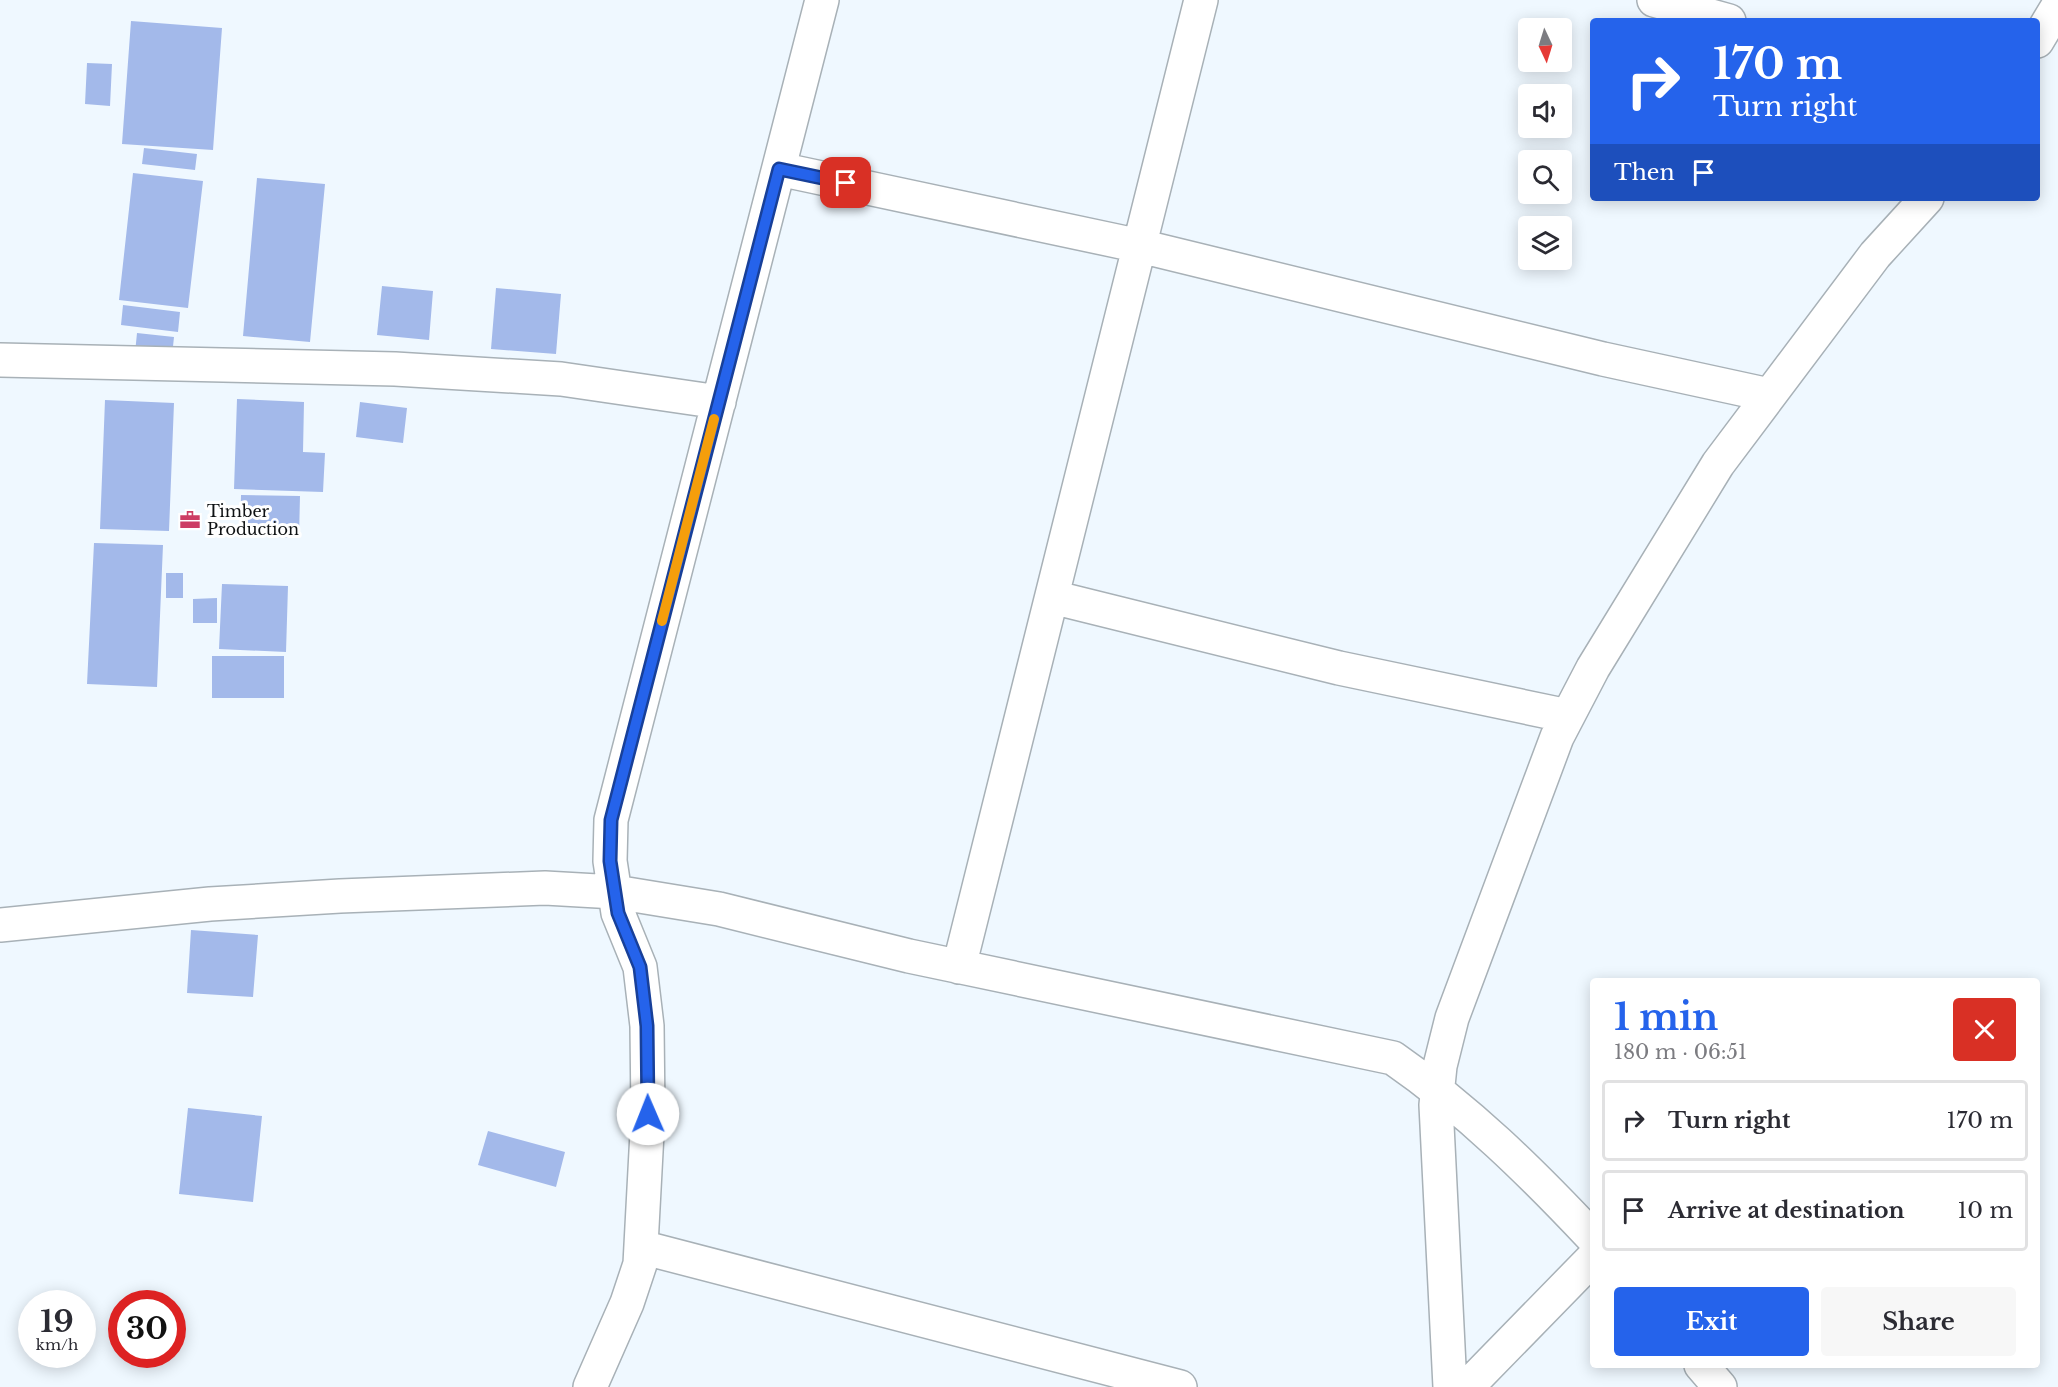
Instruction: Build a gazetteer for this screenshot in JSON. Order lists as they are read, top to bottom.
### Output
{
  "places": {
    "office": ["Timber Production"]
  },
  "north": "bottom",
  "page": {
    "turn": ["170 m", "Turn right"],
    "then": "Then",
    "heading": ["1 min", "180 m · 06:51"],
    "list": [
      {
        "name": "Turn right",
        "value": "170 m"
      },
      {
        "name": "Arrive at destination",
        "value": "10 m"
      }
    ],
    "buttons": ["Exit", "Share"],
    "speed": "19 km/h",
    "limit": "30"
  }
}
